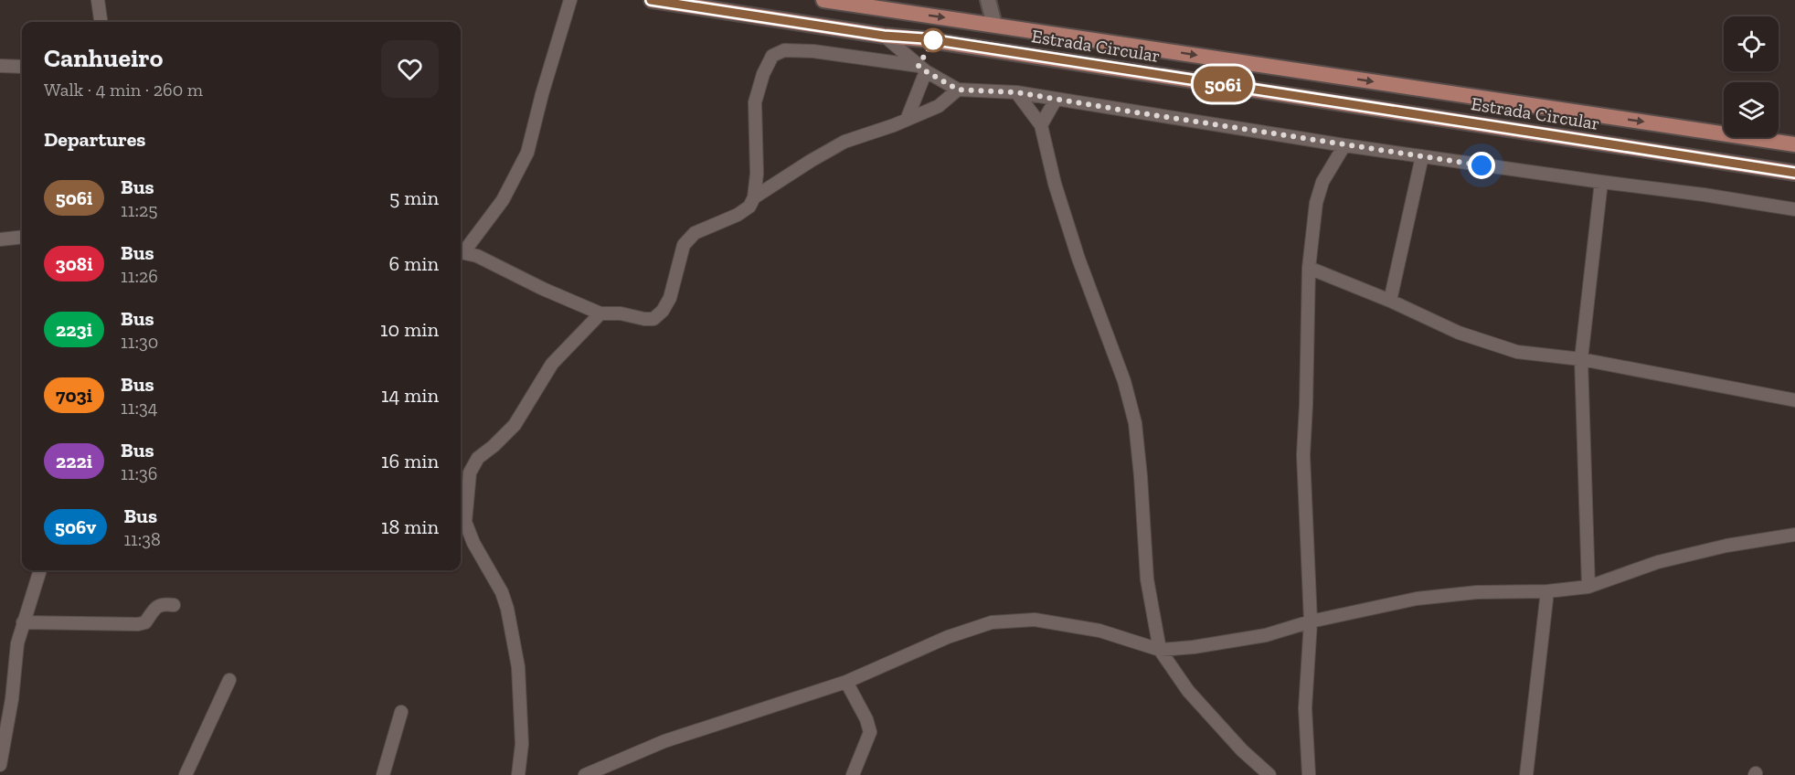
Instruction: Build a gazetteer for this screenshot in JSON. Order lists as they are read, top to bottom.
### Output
{
  "streets": {
    "main road": ["Estrada Circular"]
  },
  "lines": ["bus line 506i"],
  "page": {
    "on_map": "506i",
    "heading": [
      ["Canhueiro", "Walk · 4 min · 260 m"],
      "Departures"
    ],
    "list": [
      {
        "mark": "506i",
        "name": "Bus",
        "note": "11:25",
        "value": "5 min"
      },
      {
        "mark": "308i",
        "name": "Bus",
        "note": "11:26",
        "value": "6 min"
      },
      {
        "mark": "223i",
        "name": "Bus",
        "note": "11:30",
        "value": "10 min"
      },
      {
        "mark": "703i",
        "name": "Bus",
        "note": "11:34",
        "value": "14 min"
      },
      {
        "mark": "222i",
        "name": "Bus",
        "note": "11:36",
        "value": "16 min"
      },
      {
        "mark": "506v",
        "name": "Bus",
        "note": "11:38",
        "value": "18 min"
      }
    ]
  }
}
